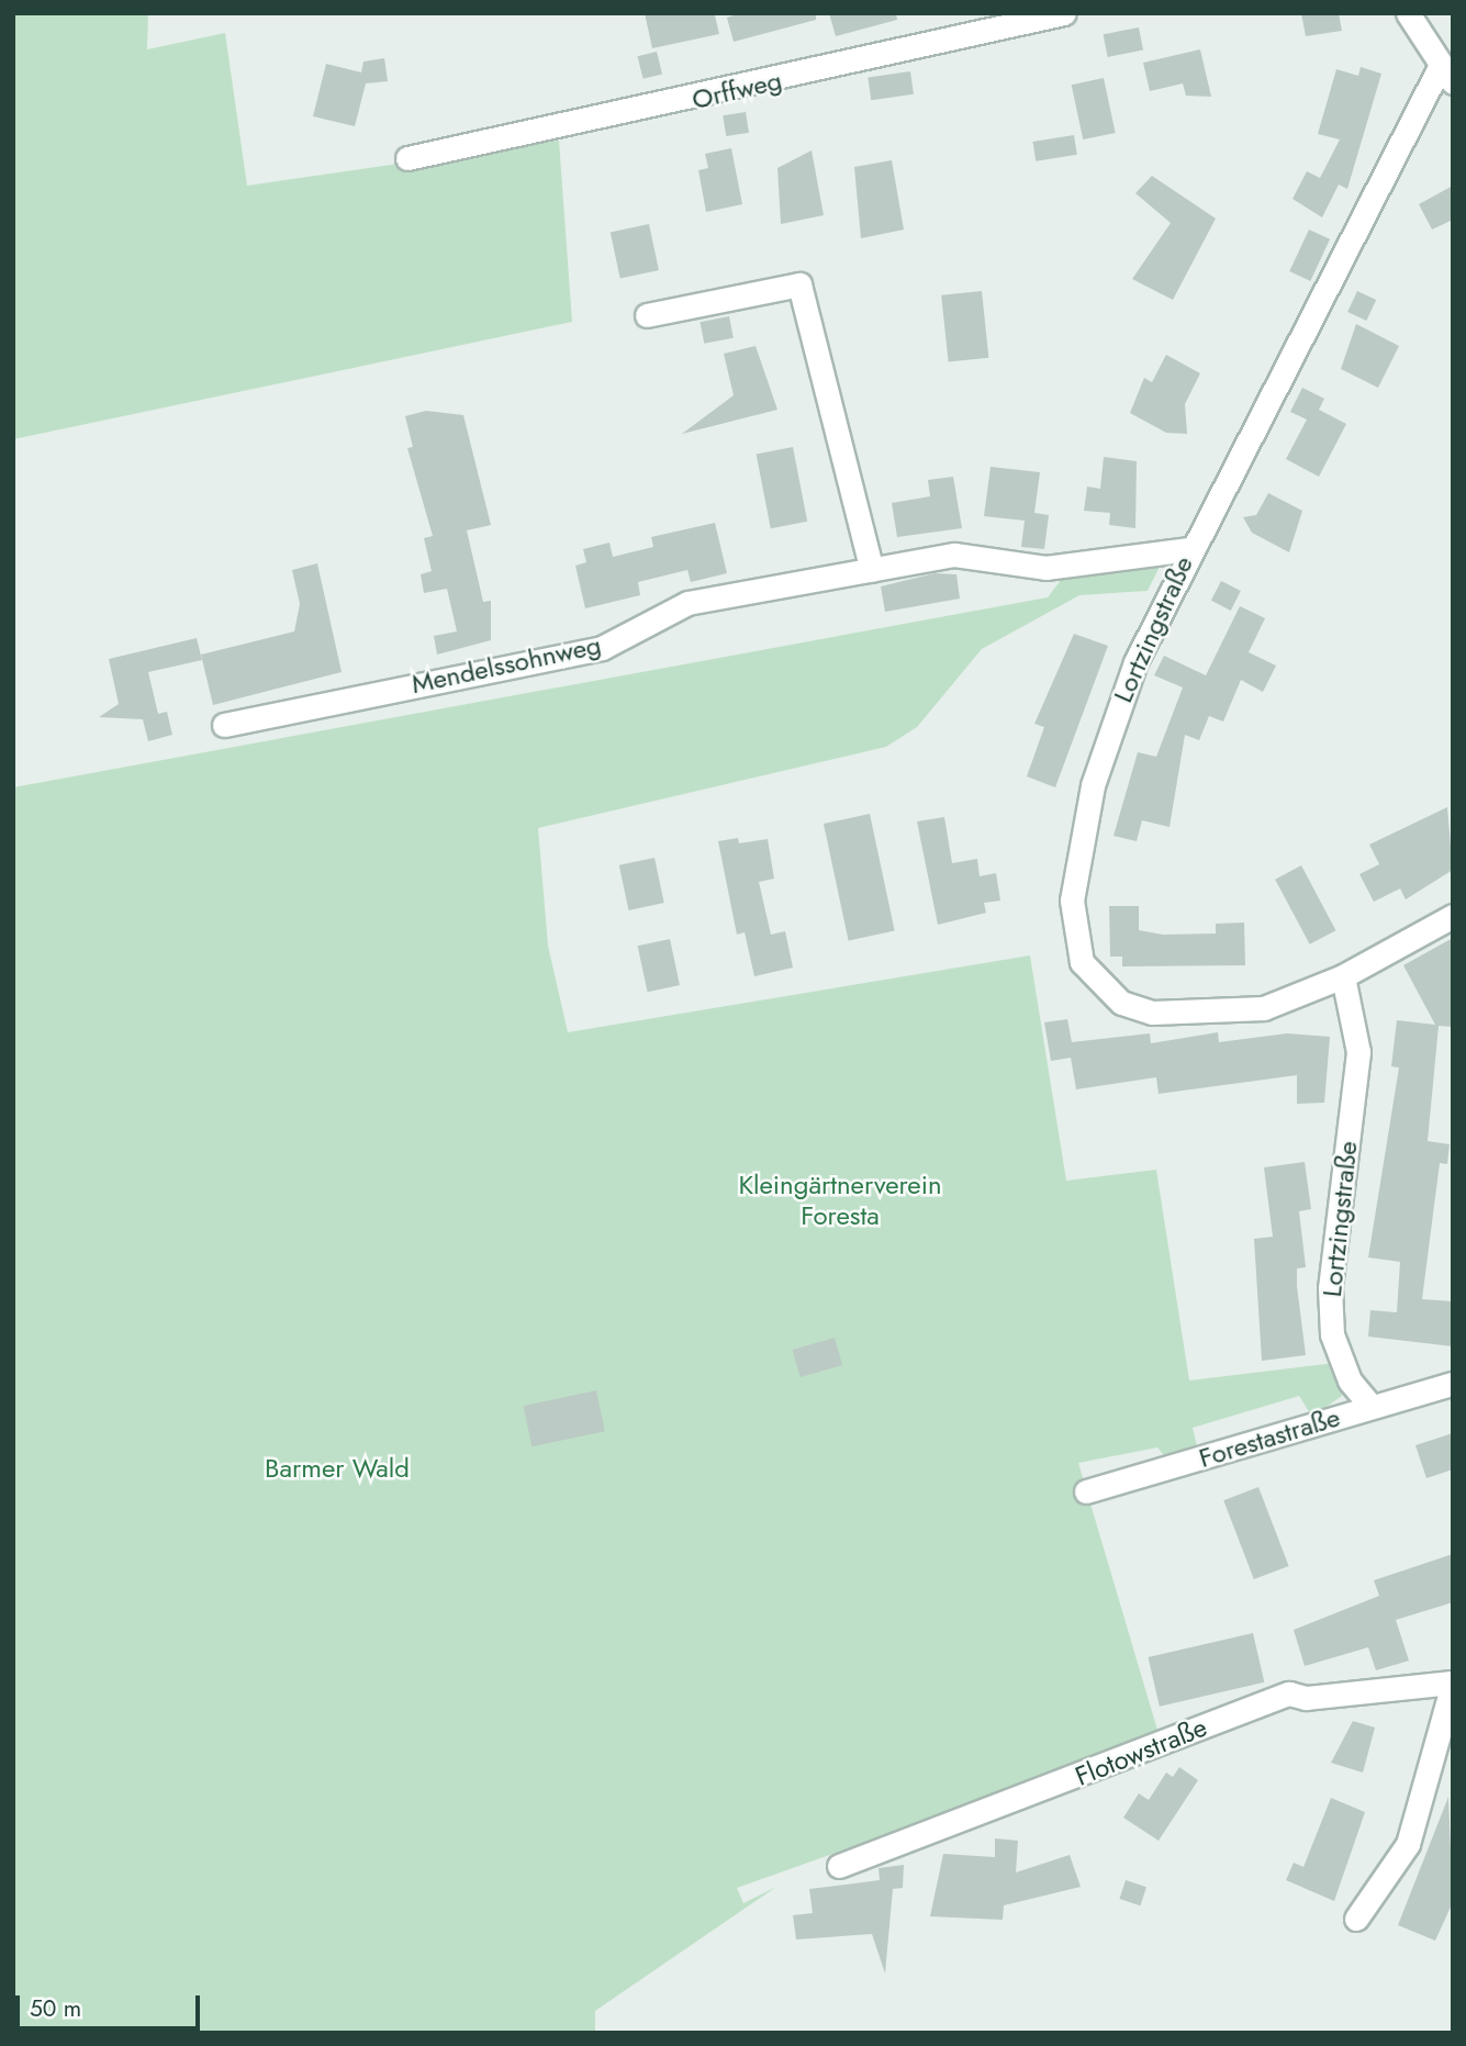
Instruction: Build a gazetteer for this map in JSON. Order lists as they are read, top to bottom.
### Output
{
  "streets": {
    "street": [
      "Orffweg",
      "Lortzingstraße",
      "Mendelssohnweg",
      "Forestastraße",
      "Flotowstraße"
    ]
  },
  "crossings": [
    ["Lortzingstraße", "Mendelssohnweg"],
    ["Lortzingstraße", "Forestastraße"]
  ],
  "parks": ["Kleingärtnerverein Foresta", "Barmer Wald"],
  "scale_bar": "50 m"
}
